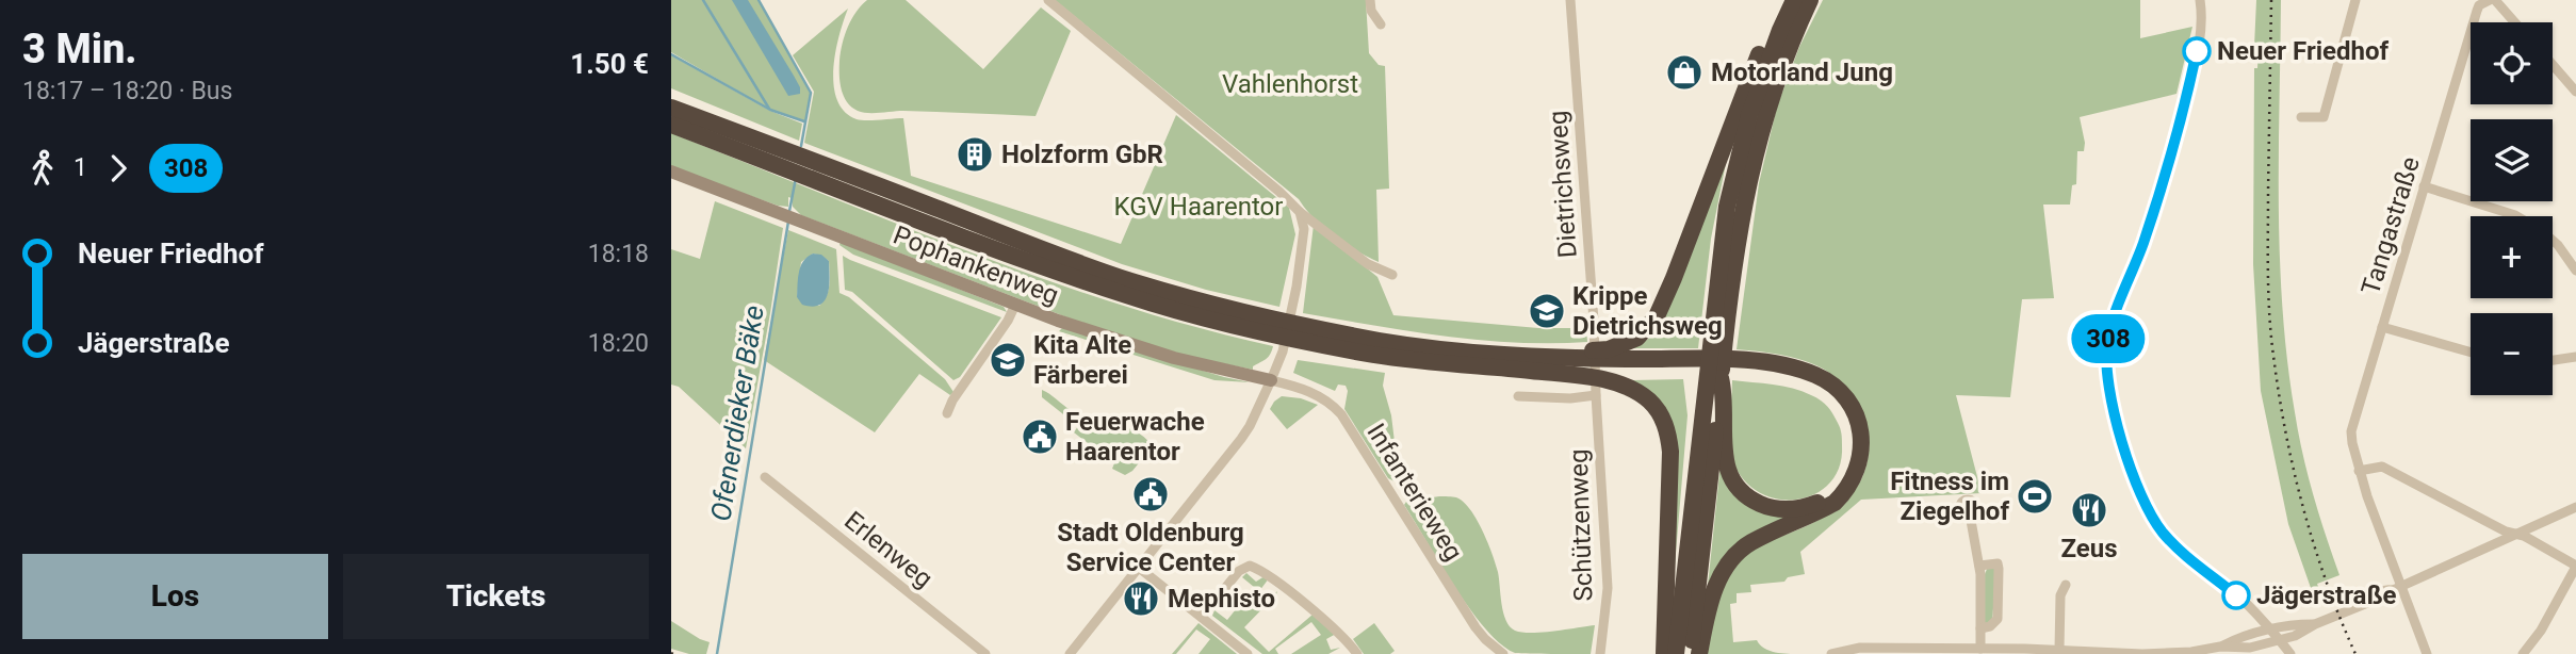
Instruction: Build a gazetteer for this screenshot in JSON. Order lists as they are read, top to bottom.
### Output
{
  "streets": {
    "street": [
      "Dietrichsweg",
      "Tangastraße",
      "Pophankenweg",
      "Infanterieweg",
      "Schützenweg",
      "Erlenweg"
    ]
  },
  "crossings": [
    ["Dietrichsweg", "Schützenweg"],
    ["Pophankenweg", "Infanterieweg"]
  ],
  "water": ["Ofenerdieker Bäke"],
  "parks": ["Vahlenhorst", "KGV Haarentor"],
  "places": {
    "other": ["Neuer Friedhof", "Jägerstraße"],
    "shop": ["Motorland Jung"],
    "building": ["Holzform GbR"],
    "school or university": ["Krippe Dietrichsweg", "Kita Alte Färberei"],
    "public building": ["Feuerwache Haarentor", "Stadt Oldenburg Service Center"],
    "sports": ["Fitness im Ziegelhof"],
    "restaurant": ["Zeus", "Mephisto"]
  },
  "lines": ["bus line 308"],
  "page": {
    "heading": ["3 Min.", "18:17 – 18:20 · Bus", "1.50 €"],
    "on_map": "308",
    "map_buttons": ["+", "−"],
    "legs": ["1", "308"],
    "list": [
      {
        "name": "Neuer Friedhof",
        "value": "18:18"
      },
      {
        "name": "Jägerstraße",
        "value": "18:20"
      }
    ],
    "buttons": ["Los", "Tickets"]
  }
}
